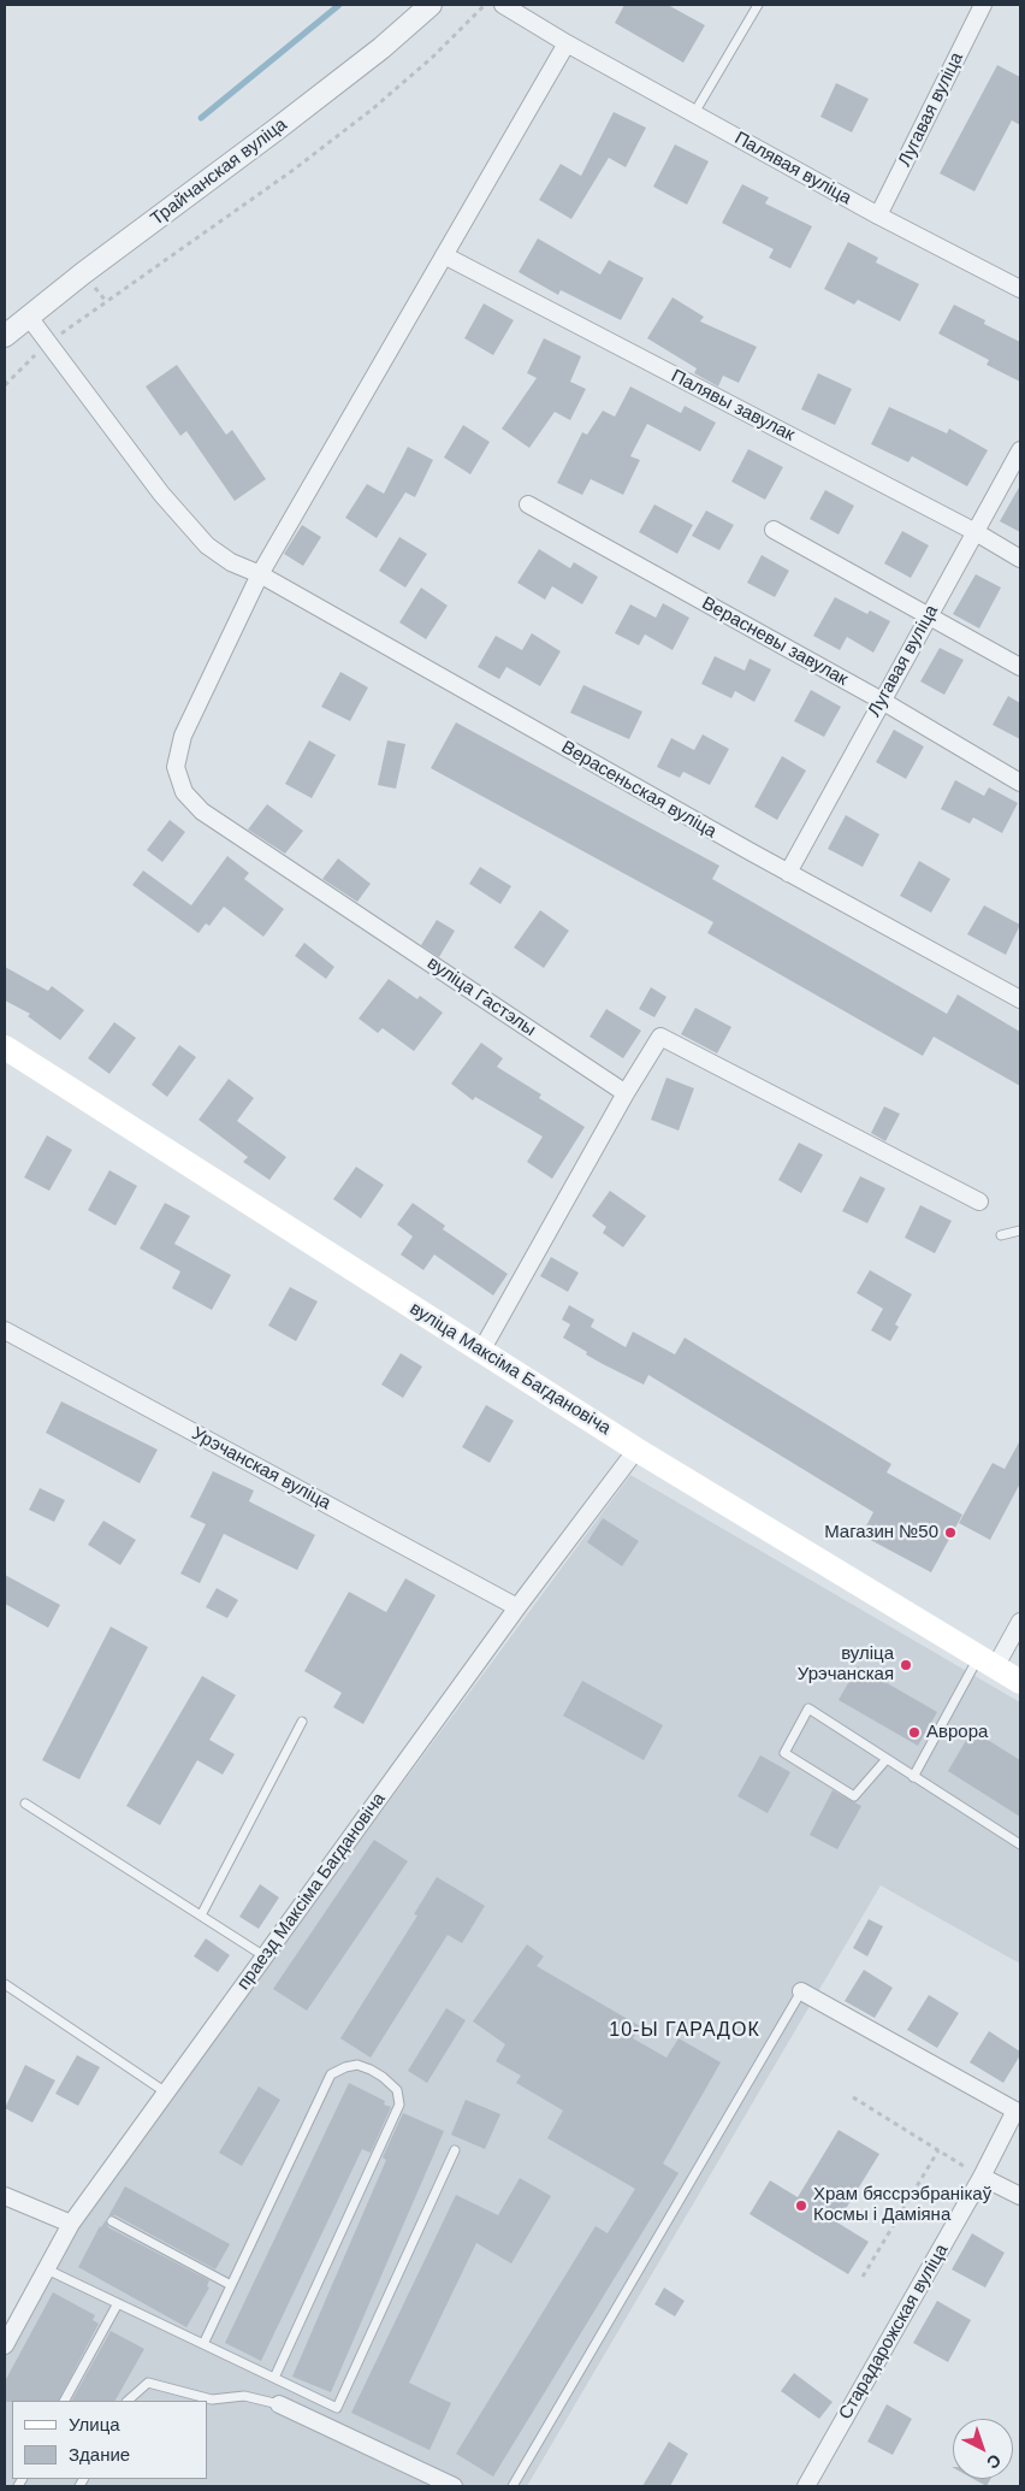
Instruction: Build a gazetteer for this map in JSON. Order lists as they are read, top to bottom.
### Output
{
  "streets": {
    "main road": ["вуліца Максіма Багдановіча"],
    "street": [
      "Лугавая вуліца",
      "Палявая вуліца",
      "Трайчанская вуліца",
      "Палявы завулак",
      "Верасневы завулак",
      "Верасеньская вуліца",
      "вуліца Гастэлы",
      "Урэчанская вуліца",
      "праезд Максіма Багдановіча",
      "Старадарожская вуліца"
    ]
  },
  "crossings": [
    ["Лугавая вуліца", "Палявая вуліца"],
    ["Лугавая вуліца", "Палявы завулак"],
    ["Лугавая вуліца", "Верасневы завулак"],
    ["Лугавая вуліца", "Верасеньская вуліца"],
    ["Палявая вуліца", "вуліца Гастэлы"],
    ["Трайчанская вуліца", "Верасеньская вуліца"],
    ["Палявы завулак", "вуліца Гастэлы"],
    ["Верасеньская вуліца", "вуліца Гастэлы"],
    ["вуліца Максіма Багдановіча", "праезд Максіма Багдановіча"],
    ["Урэчанская вуліца", "праезд Максіма Багдановіча"]
  ],
  "districts": ["10-Ы ГАРАДОК"],
  "places": [
    "Магазин №50",
    "вуліца Урэчанская",
    "Аврора",
    "Храм бяссрэбранікаў Космы і Даміяна"
  ],
  "legend": ["Улица", "Здание"],
  "north": "bottom right"
}
